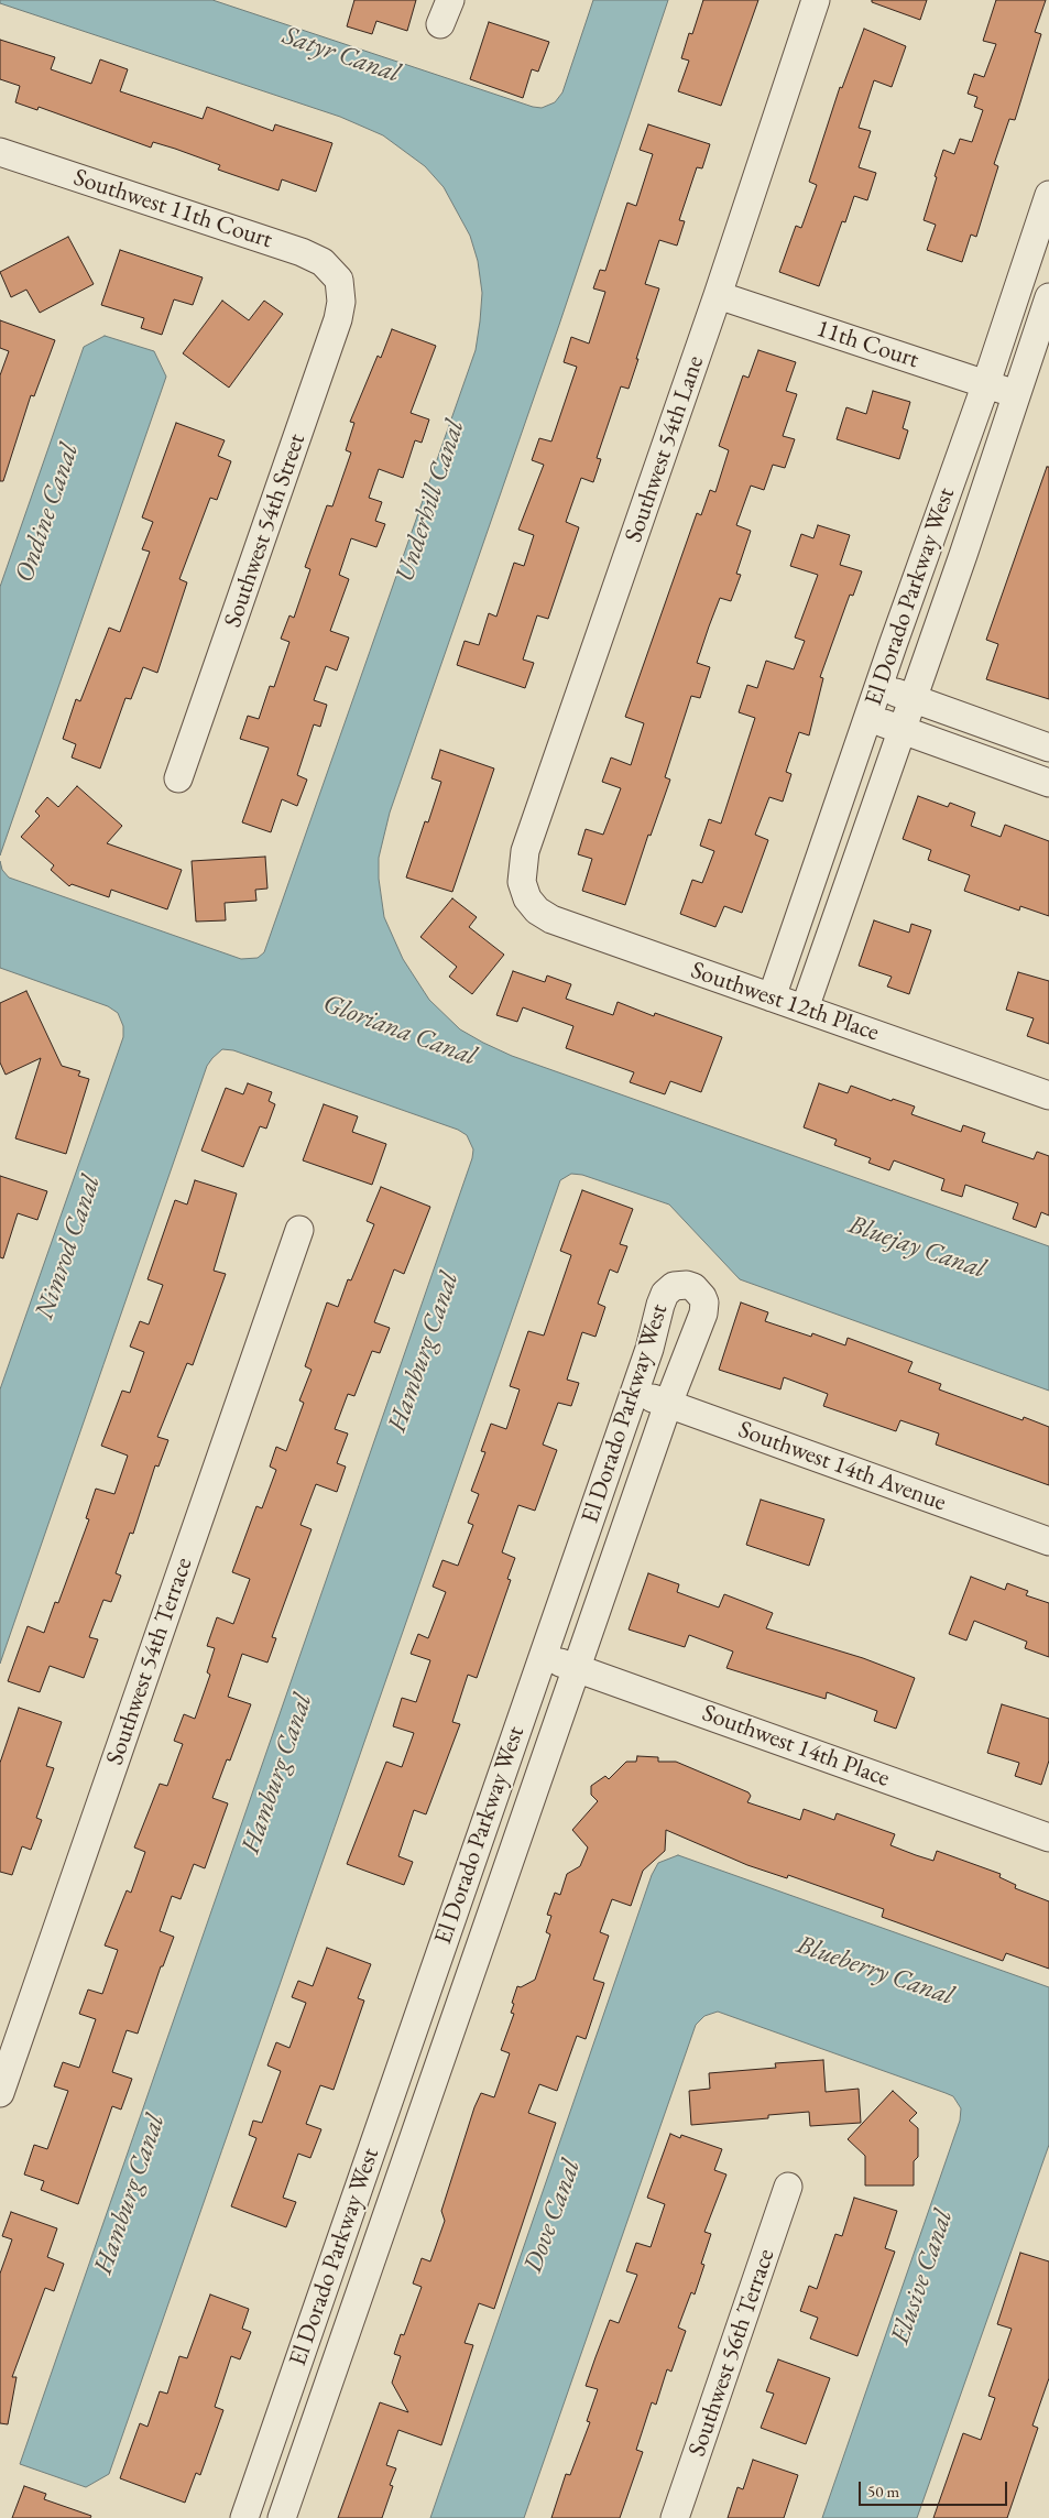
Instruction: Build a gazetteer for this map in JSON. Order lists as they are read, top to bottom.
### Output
{
  "streets": {
    "street": [
      "Southwest 11th Court",
      "11th Court",
      "Southwest 54th Lane",
      "Southwest 54th Street",
      "El Dorado Parkway West",
      "Southwest 12th Place",
      "Southwest 14th Avenue",
      "Southwest 54th Terrace",
      "Southwest 14th Place",
      "Southwest 56th Terrace"
    ]
  },
  "crossings": [
    ["Southwest 11th Court", "Southwest 54th Street"],
    ["11th Court", "Southwest 54th Lane"],
    ["11th Court", "El Dorado Parkway West"],
    ["Southwest 54th Lane", "Southwest 12th Place"],
    ["El Dorado Parkway West", "Southwest 12th Place"],
    ["El Dorado Parkway West", "Southwest 14th Avenue"],
    ["El Dorado Parkway West", "Southwest 14th Place"]
  ],
  "water": [
    "Satyr Canal",
    "Underhill Canal",
    "Ondine Canal",
    "Gloriana Canal",
    "Nimrod Canal",
    "Bluejay Canal",
    "Hamburg Canal",
    "Blueberry Canal",
    "Dove Canal",
    "Elusive Canal"
  ],
  "scale_bar": "50 m"
}
